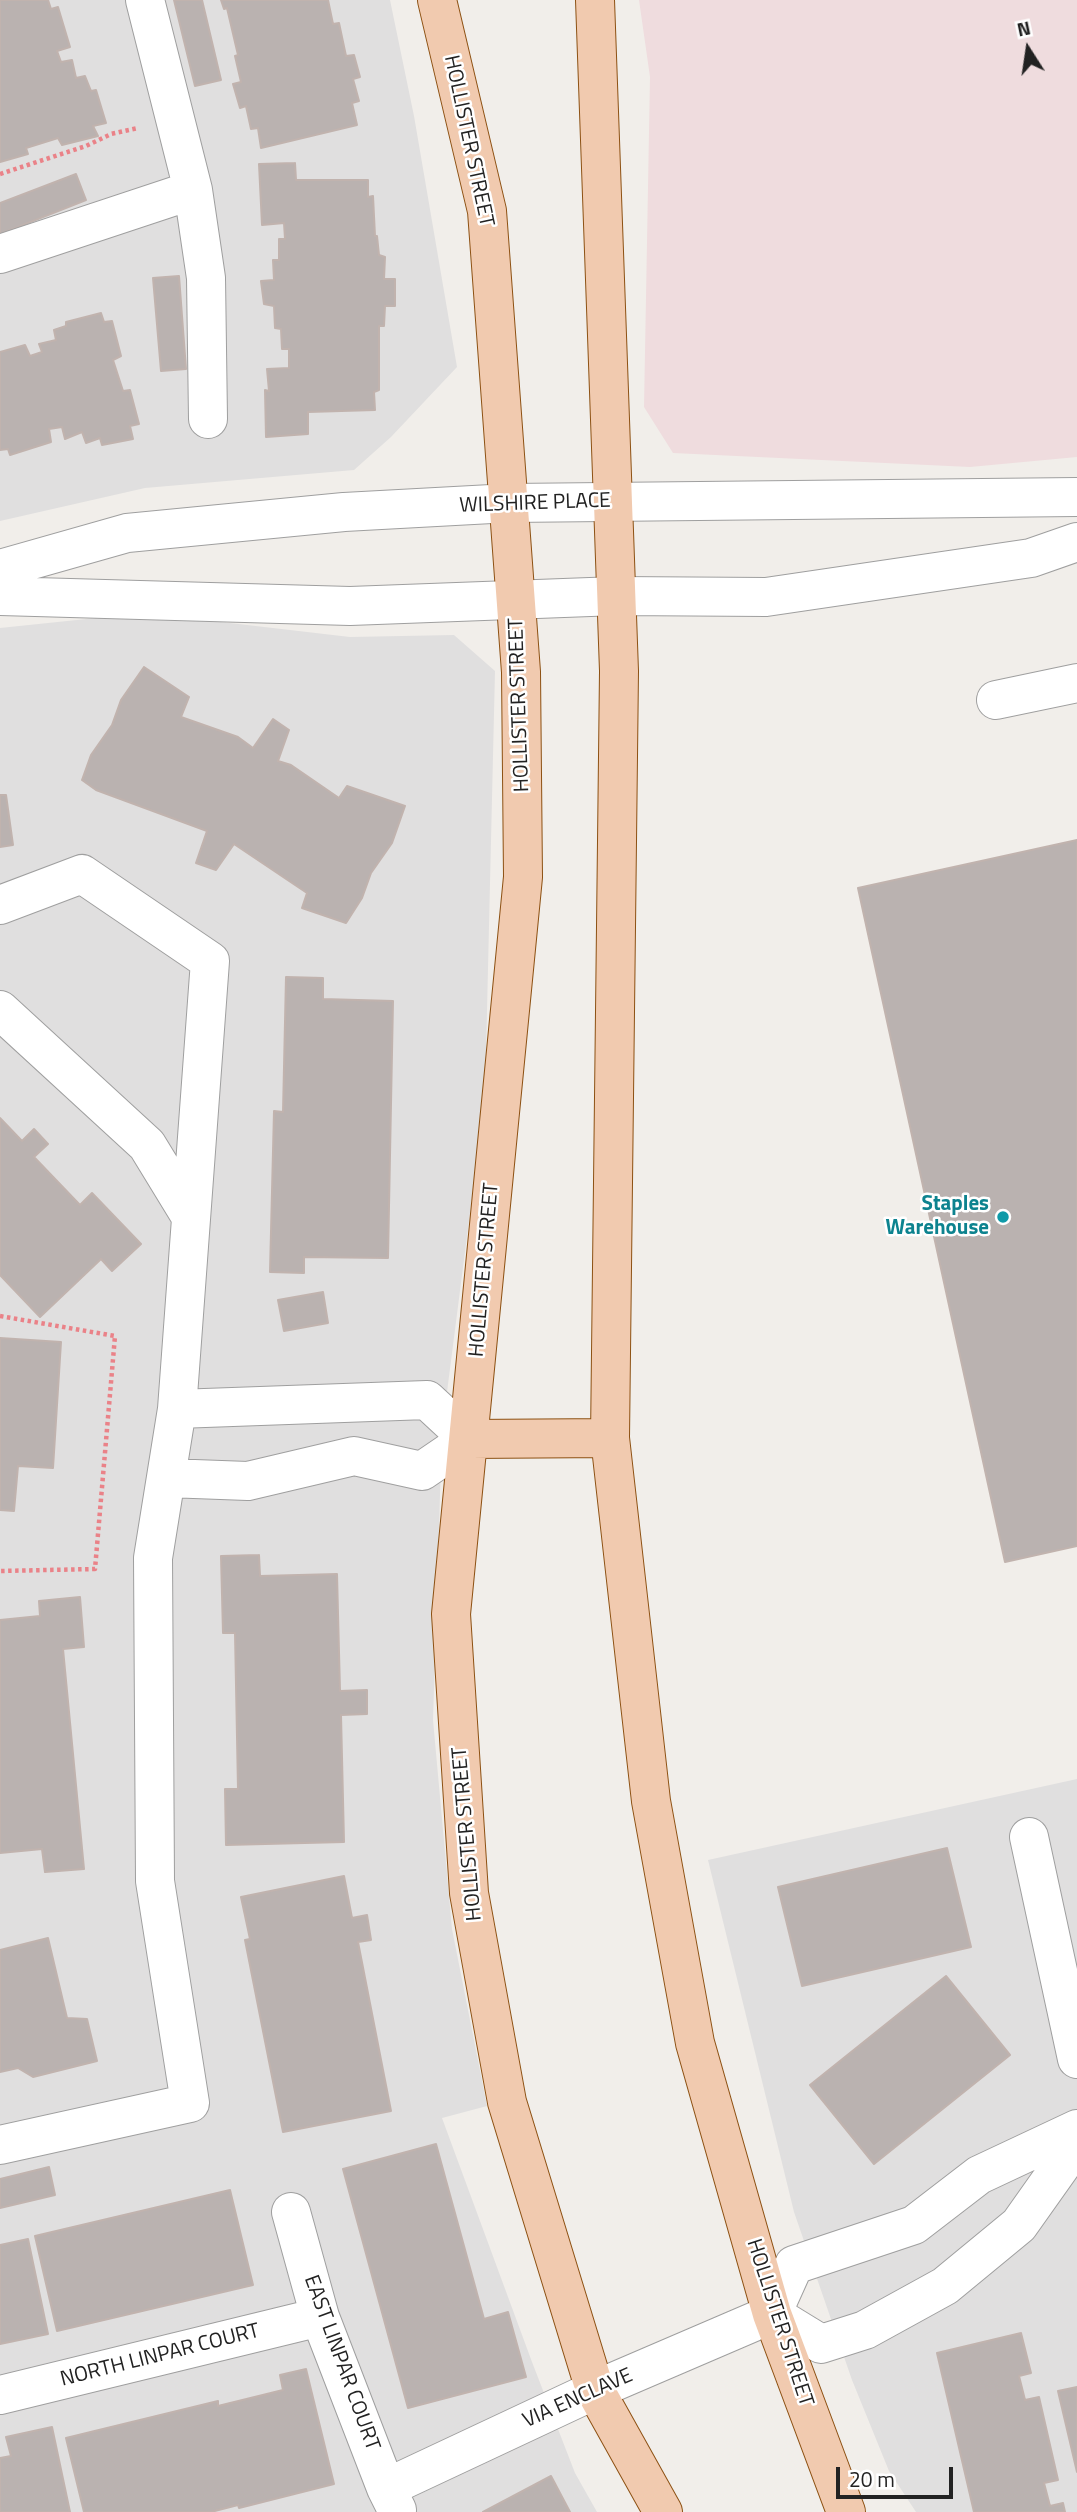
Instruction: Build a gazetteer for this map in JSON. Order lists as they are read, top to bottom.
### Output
{
  "streets": {
    "main road": ["HOLLISTER STREET"],
    "street": [
      "WILSHIRE PLACE",
      "NORTH LINPAR COURT",
      "EAST LINPAR COURT",
      "VIA ENCLAVE"
    ]
  },
  "crossings": [
    ["HOLLISTER STREET", "WILSHIRE PLACE"],
    ["HOLLISTER STREET", "VIA ENCLAVE"],
    ["NORTH LINPAR COURT", "EAST LINPAR COURT"],
    ["EAST LINPAR COURT", "VIA ENCLAVE"]
  ],
  "places": ["Staples Warehouse"],
  "scale_bar": "20 m",
  "north": "top"
}
